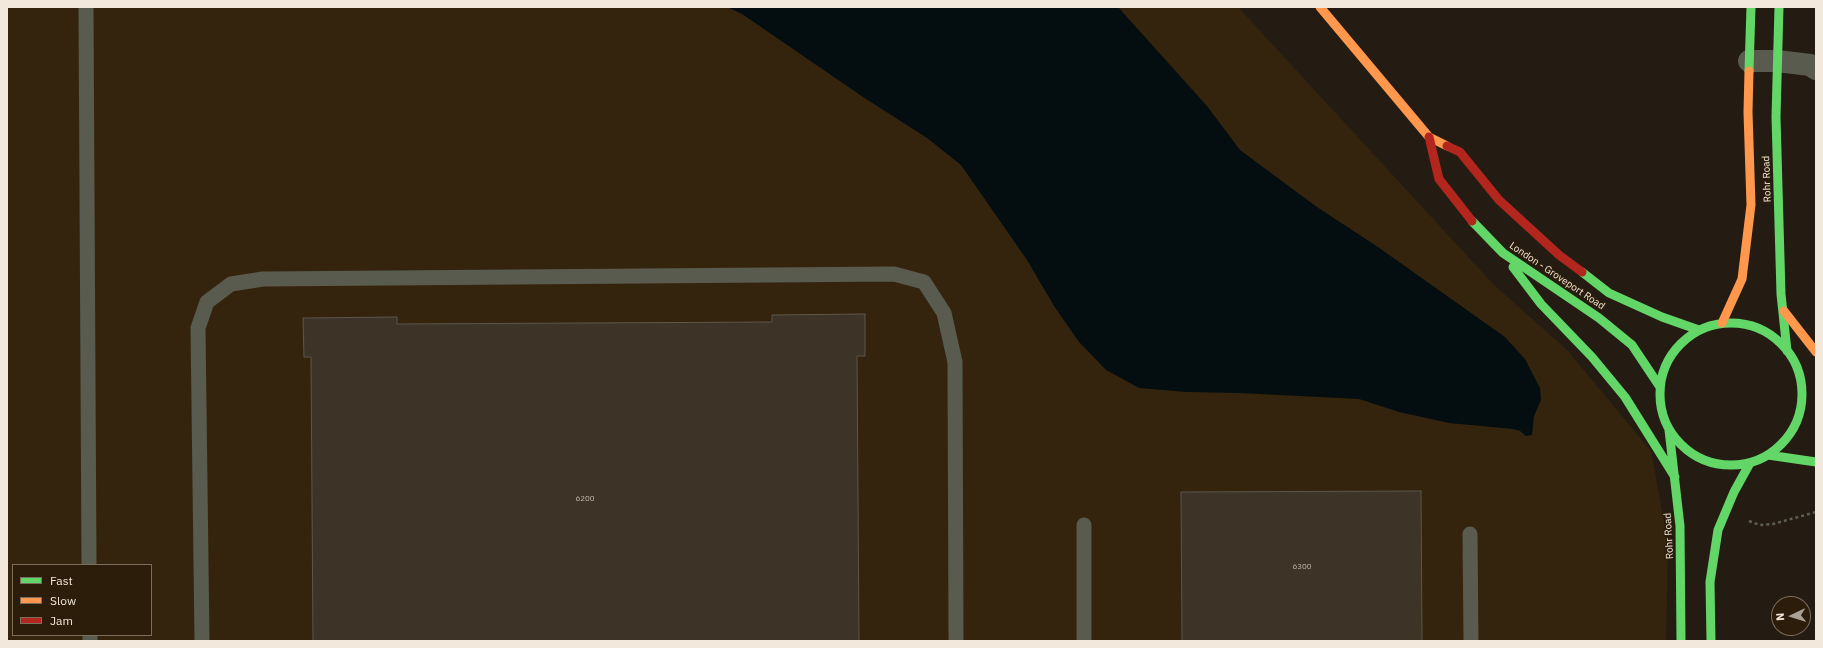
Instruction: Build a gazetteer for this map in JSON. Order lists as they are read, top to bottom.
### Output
{
  "streets": {
    "main road": ["Rohr Road", "London - Groveport Road"]
  },
  "crossings": [
    ["Rohr Road", "London - Groveport Road"]
  ],
  "house_numbers": ["6200", "6300"],
  "legend": ["Fast", "Slow", "Jam"],
  "north": "left"
}
